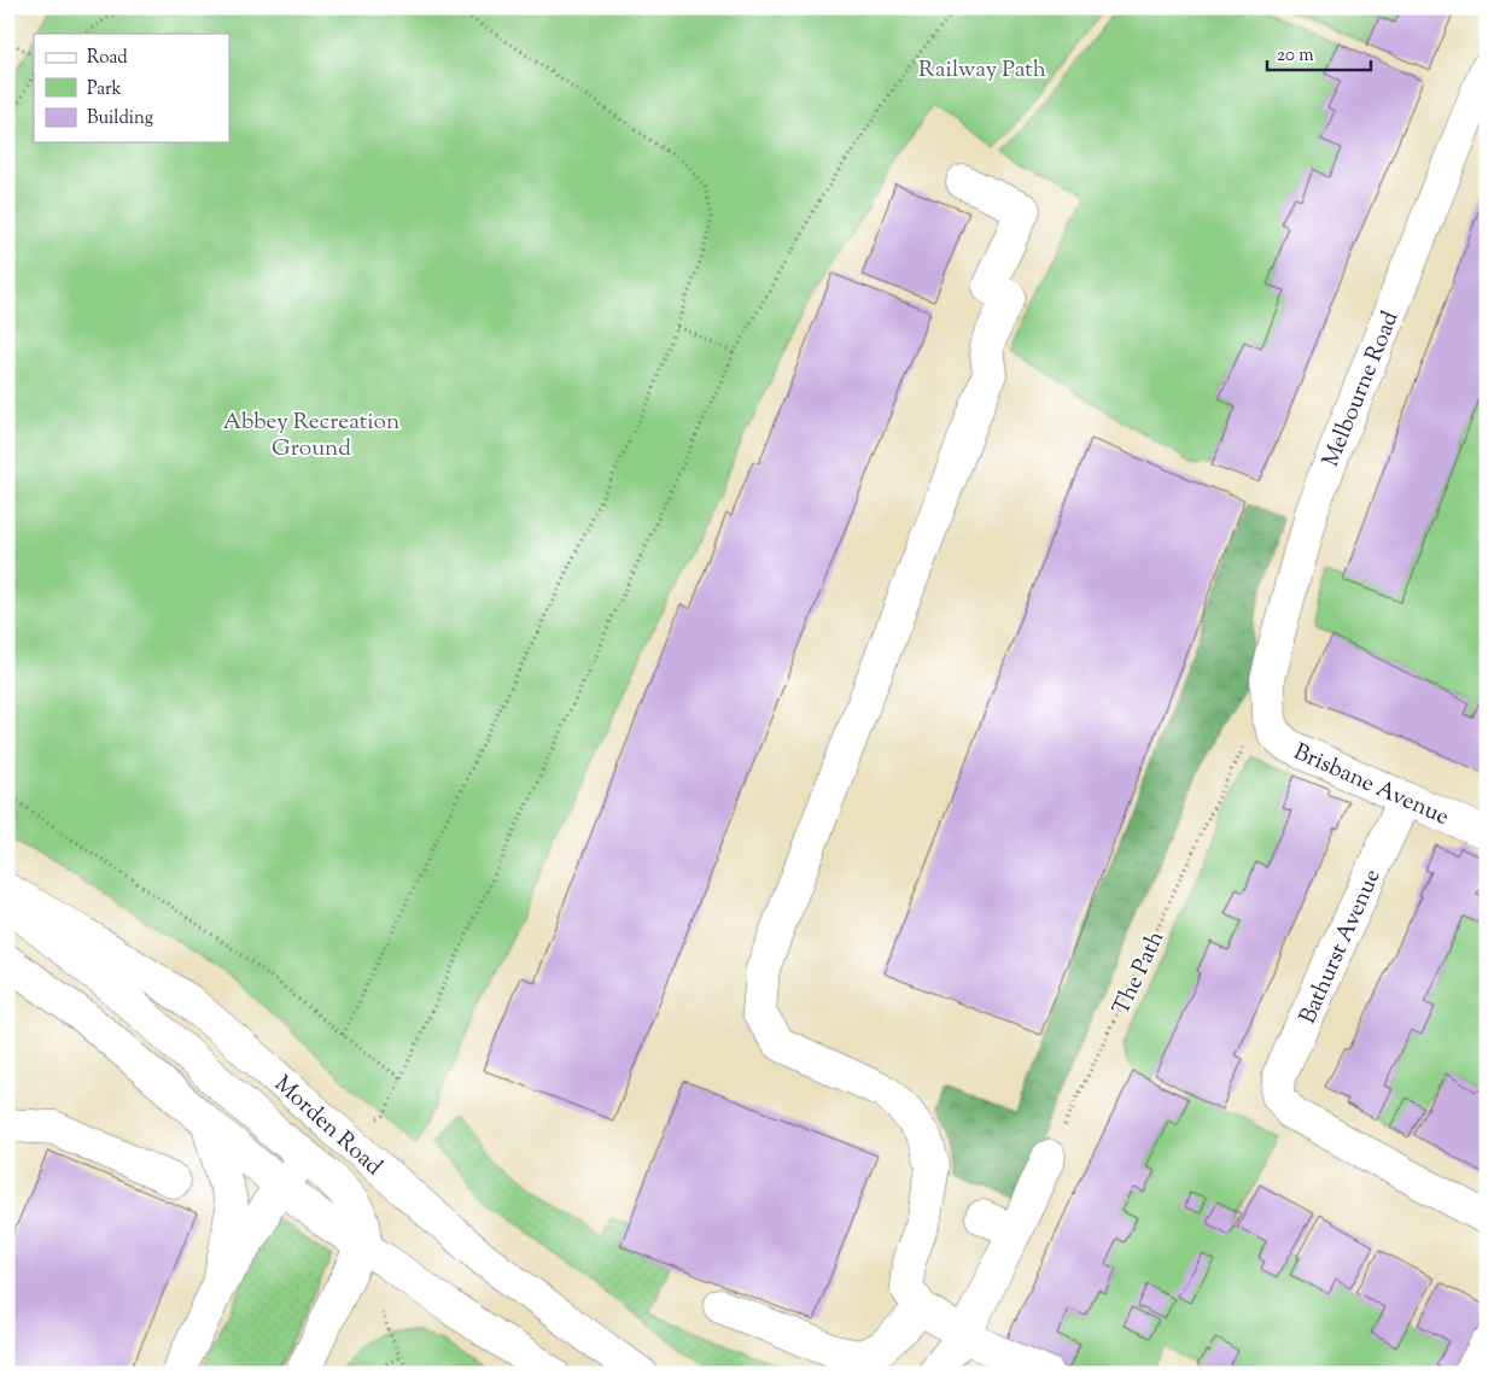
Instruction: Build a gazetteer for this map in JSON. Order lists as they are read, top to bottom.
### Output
{
  "streets": {
    "main road": [
      "Melbourne Road",
      "Brisbane Avenue",
      "Bathurst Avenue",
      "Morden Road"
    ],
    "path": ["The Path"]
  },
  "crossings": [
    ["Melbourne Road", "Brisbane Avenue"],
    ["Melbourne Road", "The Path"],
    ["Brisbane Avenue", "Bathurst Avenue"],
    ["Brisbane Avenue", "The Path"]
  ],
  "parks": ["Railway Path", "Abbey Recreation Ground"],
  "legend": ["Road", "Park", "Building"],
  "scale_bar": "20 m"
}
